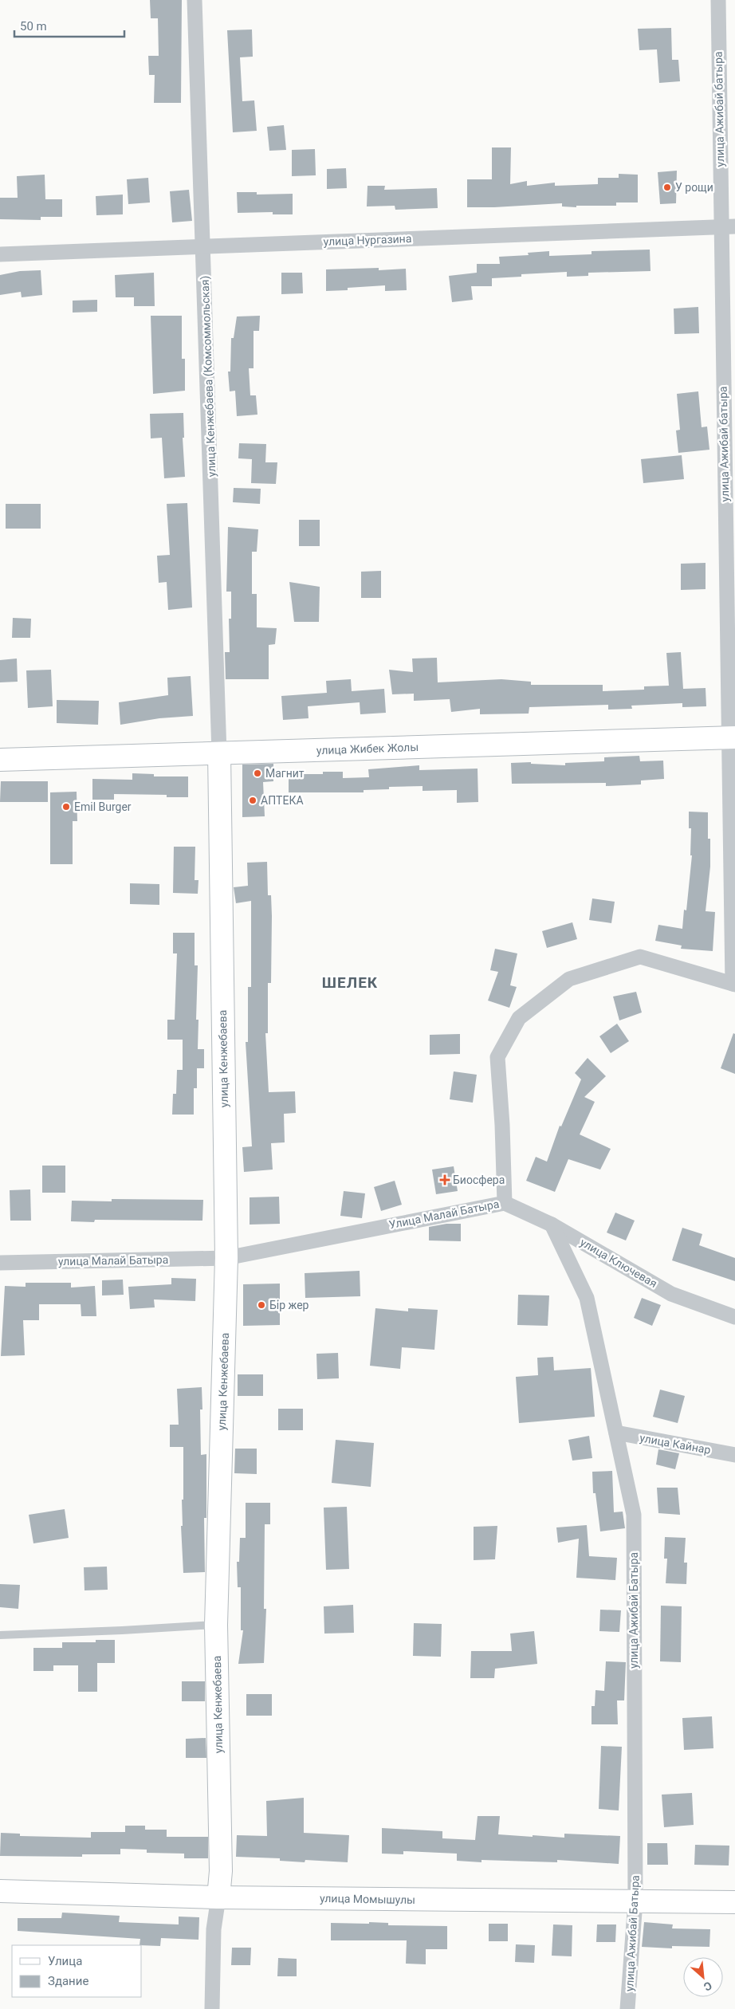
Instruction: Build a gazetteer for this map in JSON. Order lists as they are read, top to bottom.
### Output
{
  "streets": {
    "street": [
      "улица Ажибай батыра",
      "улица Нургазина",
      "улица Кенжебаева (Комсоммольская)",
      "улица Жибек Жолы",
      "улица Кенжебаева",
      "Улица Малай Батыра",
      "улица Малай Батыра",
      "улица Ключевая",
      "улица Кайнар",
      "улица Ажибай Батыра",
      "улица Момышулы"
    ]
  },
  "crossings": [
    ["улица Ажибай батыра", "улица Нургазина"],
    ["улица Ажибай батыра", "улица Жибек Жолы"],
    ["улица Ажибай батыра", "Улица Малай Батыра"],
    ["улица Нургазина", "улица Кенжебаева (Комсоммольская)"],
    ["улица Кенжебаева (Комсоммольская)", "улица Жибек Жолы"],
    ["улица Кенжебаева (Комсоммольская)", "улица Кенжебаева"],
    ["улица Жибек Жолы", "улица Кенжебаева"],
    ["улица Кенжебаева", "Улица Малай Батыра"],
    ["улица Кенжебаева", "улица Малай Батыра"],
    ["улица Кенжебаева", "улица Момышулы"],
    ["Улица Малай Батыра", "улица Малай Батыра"],
    ["Улица Малай Батыра", "улица Ключевая"],
    ["улица Ключевая", "улица Ажибай Батыра"],
    ["улица Кайнар", "улица Ажибай Батыра"],
    ["улица Ажибай Батыра", "улица Момышулы"]
  ],
  "districts": ["ШЕЛЕК"],
  "places": {
    "other": [
      "У рощи",
      "Магнит",
      "АПТЕКА",
      "Emil Burger",
      "Бір жер"
    ],
    "health": ["Биосфера"]
  },
  "legend": ["Улица", "Здание"],
  "scale_bar": "50 m",
  "north": "bottom right"
}
